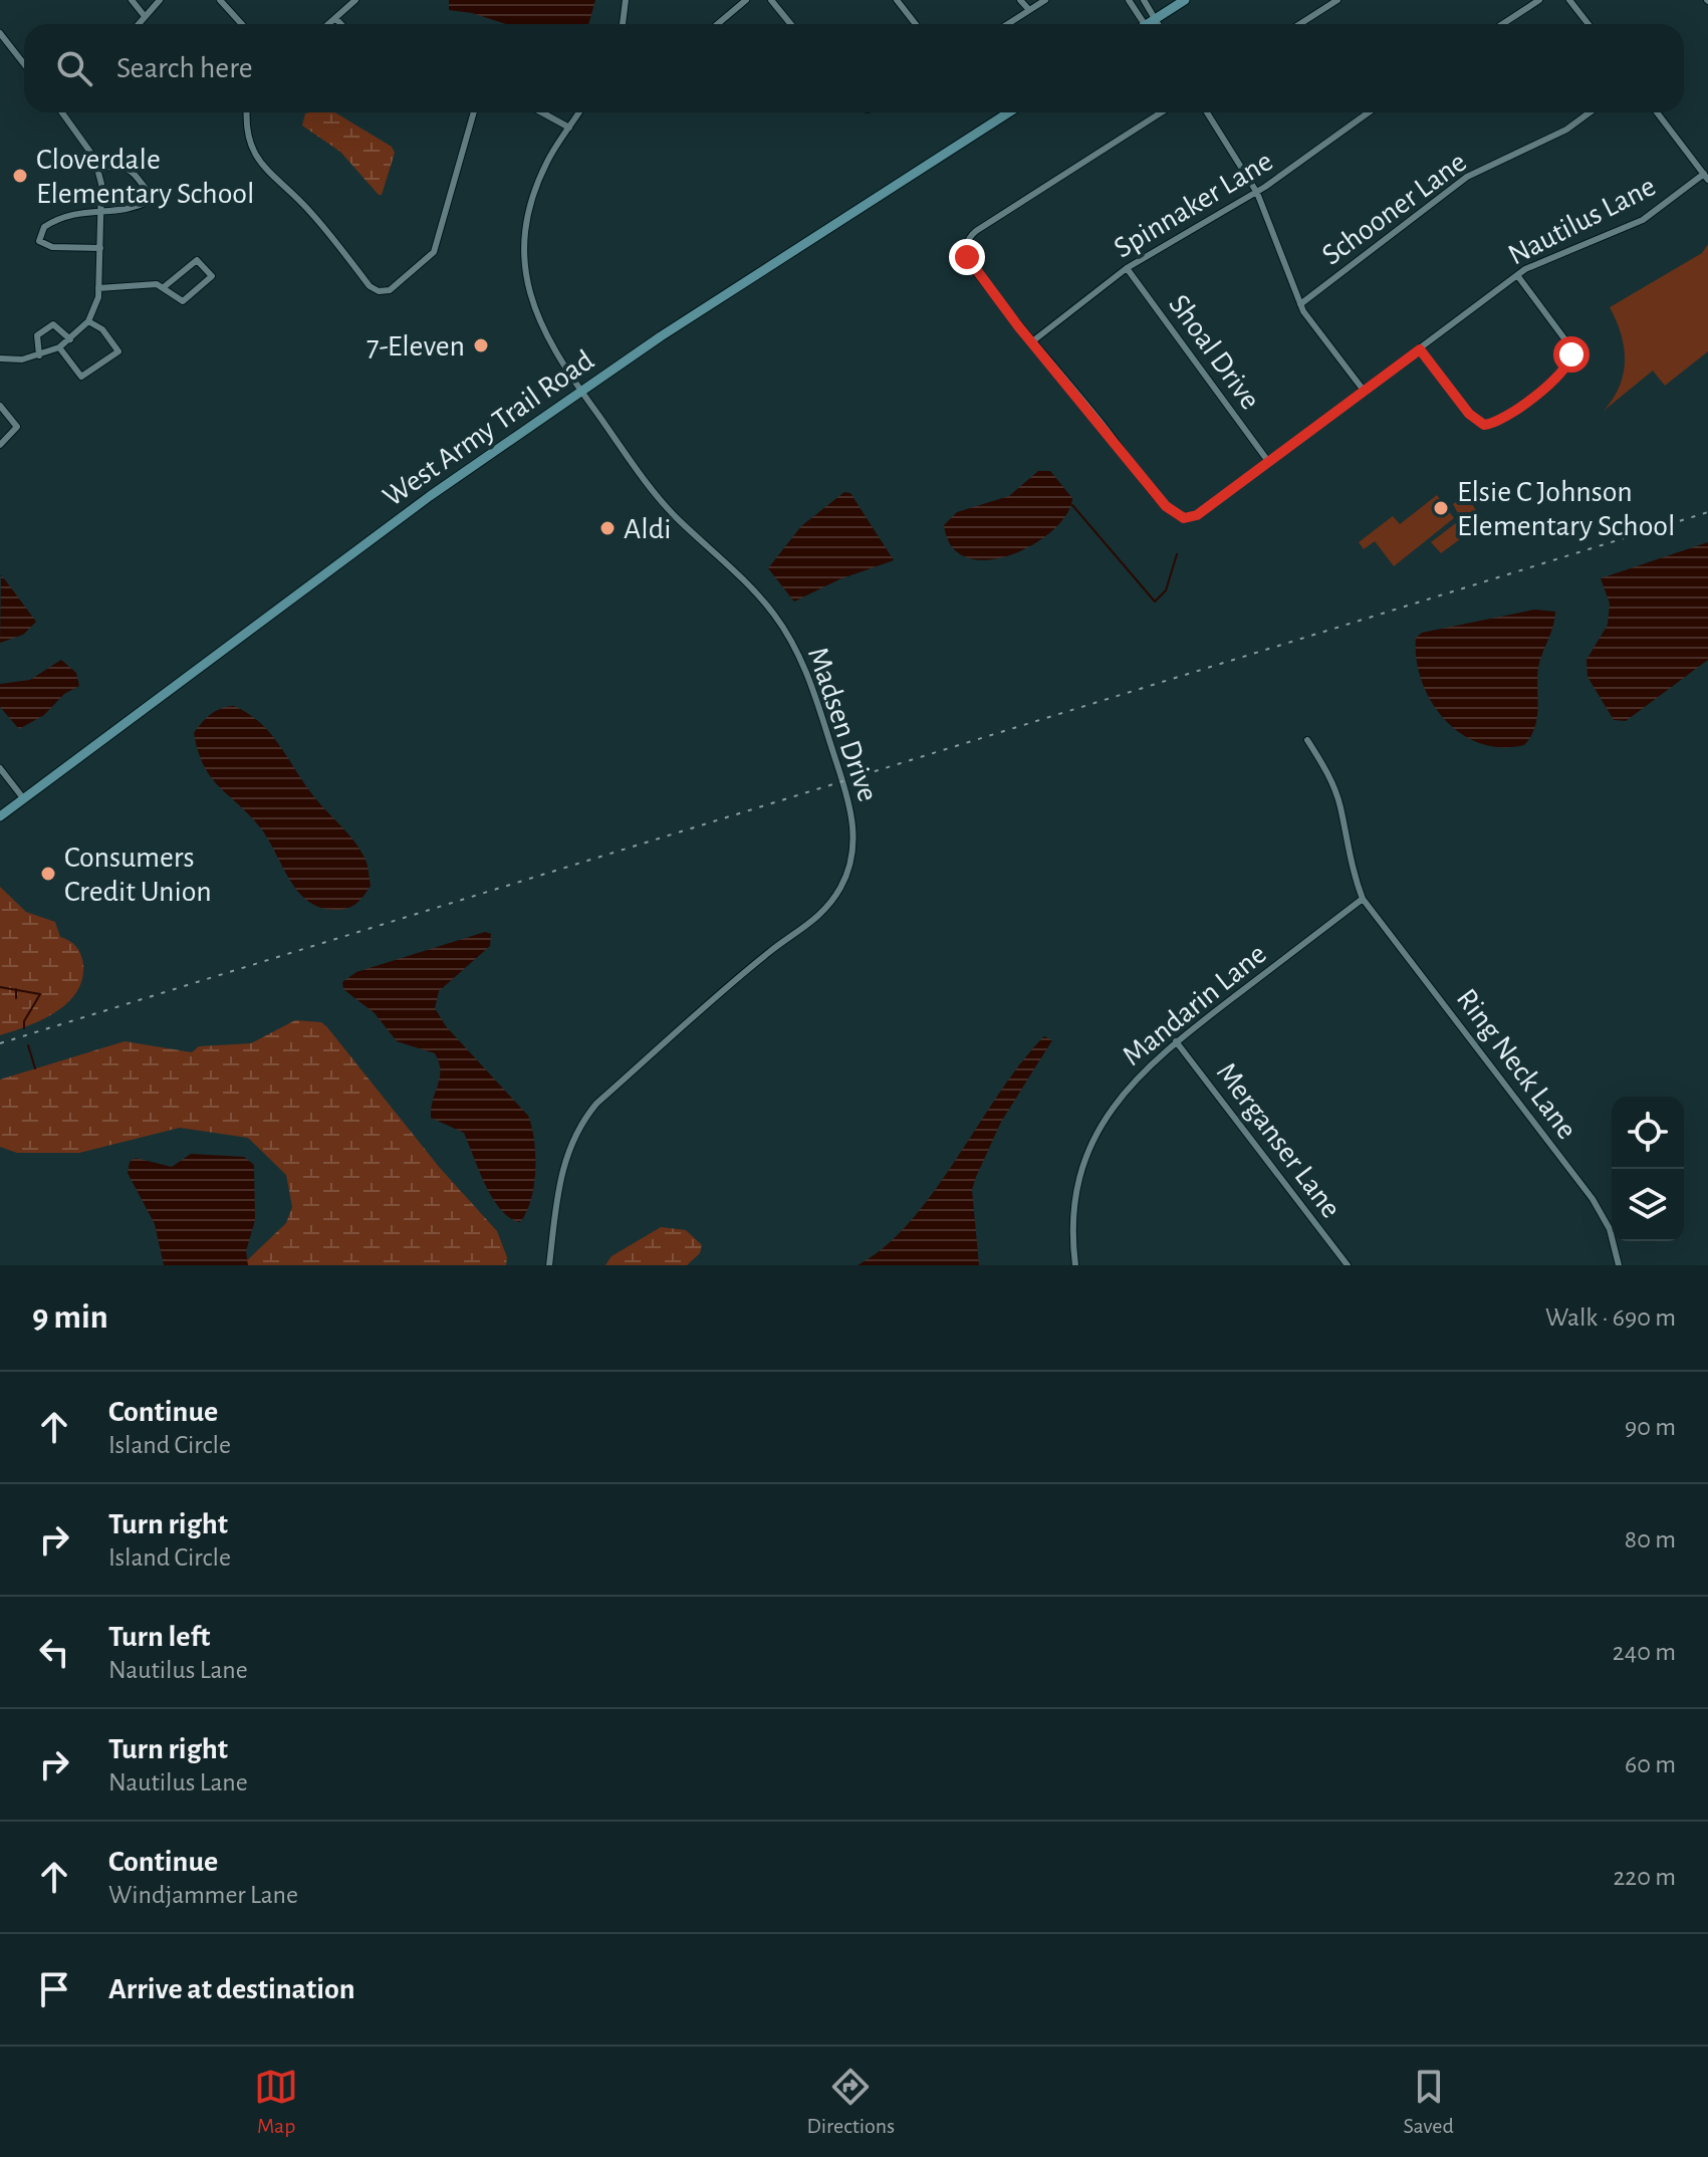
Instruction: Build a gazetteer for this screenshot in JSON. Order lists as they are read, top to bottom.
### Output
{
  "streets": {
    "main road": ["West Army Trail Road"],
    "street": [
      "Spinnaker Lane",
      "Schooner Lane",
      "Nautilus Lane",
      "Shoal Drive",
      "Madsen Drive",
      "Mandarin Lane",
      "Ring Neck Lane",
      "Merganser Lane"
    ]
  },
  "crossings": [
    ["Spinnaker Lane", "Nautilus Lane"],
    ["Spinnaker Lane", "Shoal Drive"],
    ["Nautilus Lane", "Shoal Drive"],
    ["West Army Trail Road", "Madsen Drive"],
    ["Mandarin Lane", "Ring Neck Lane"],
    ["Mandarin Lane", "Merganser Lane"]
  ],
  "places": [
    "Cloverdale Elementary School",
    "7-Eleven",
    "Elsie C Johnson Elementary School",
    "Aldi",
    "Consumers Credit Union"
  ],
  "page": {
    "search": "Search here",
    "heading": ["9 min", "Walk · 690 m"],
    "list": [
      ["Continue", "Island Circle", "90 m"],
      ["Turn right", "Island Circle", "80 m"],
      ["Turn left", "Nautilus Lane", "240 m"],
      ["Turn right", "Nautilus Lane", "60 m"],
      ["Continue", "Windjammer Lane", "220 m"],
      "Arrive at destination"
    ],
    "nav": ["Map", "Directions", "Saved"]
  }
}
